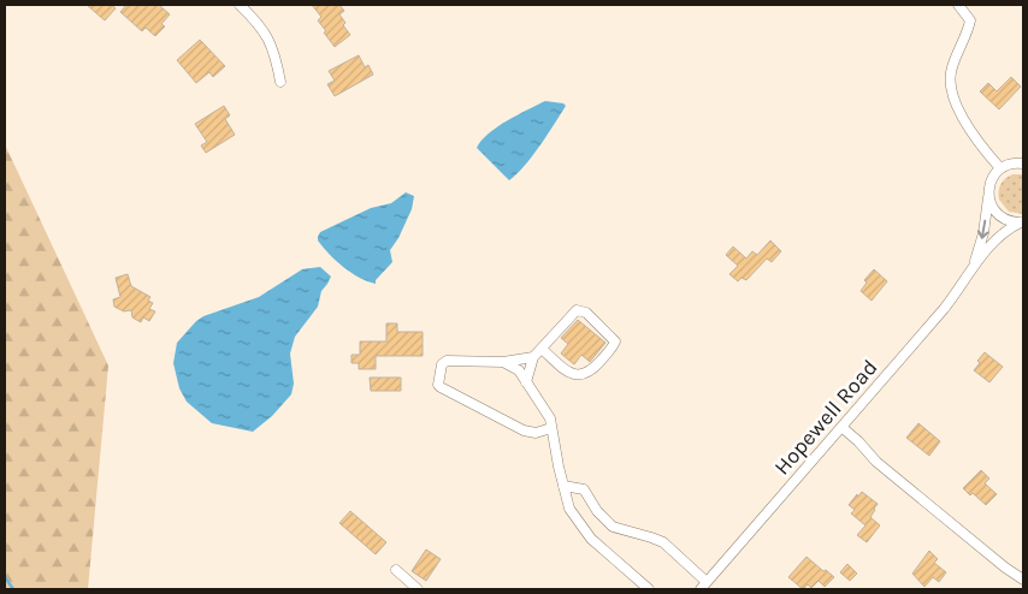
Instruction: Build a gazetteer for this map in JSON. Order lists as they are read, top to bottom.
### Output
{
  "streets": {
    "street": ["Hopewell Road"]
  }
}
